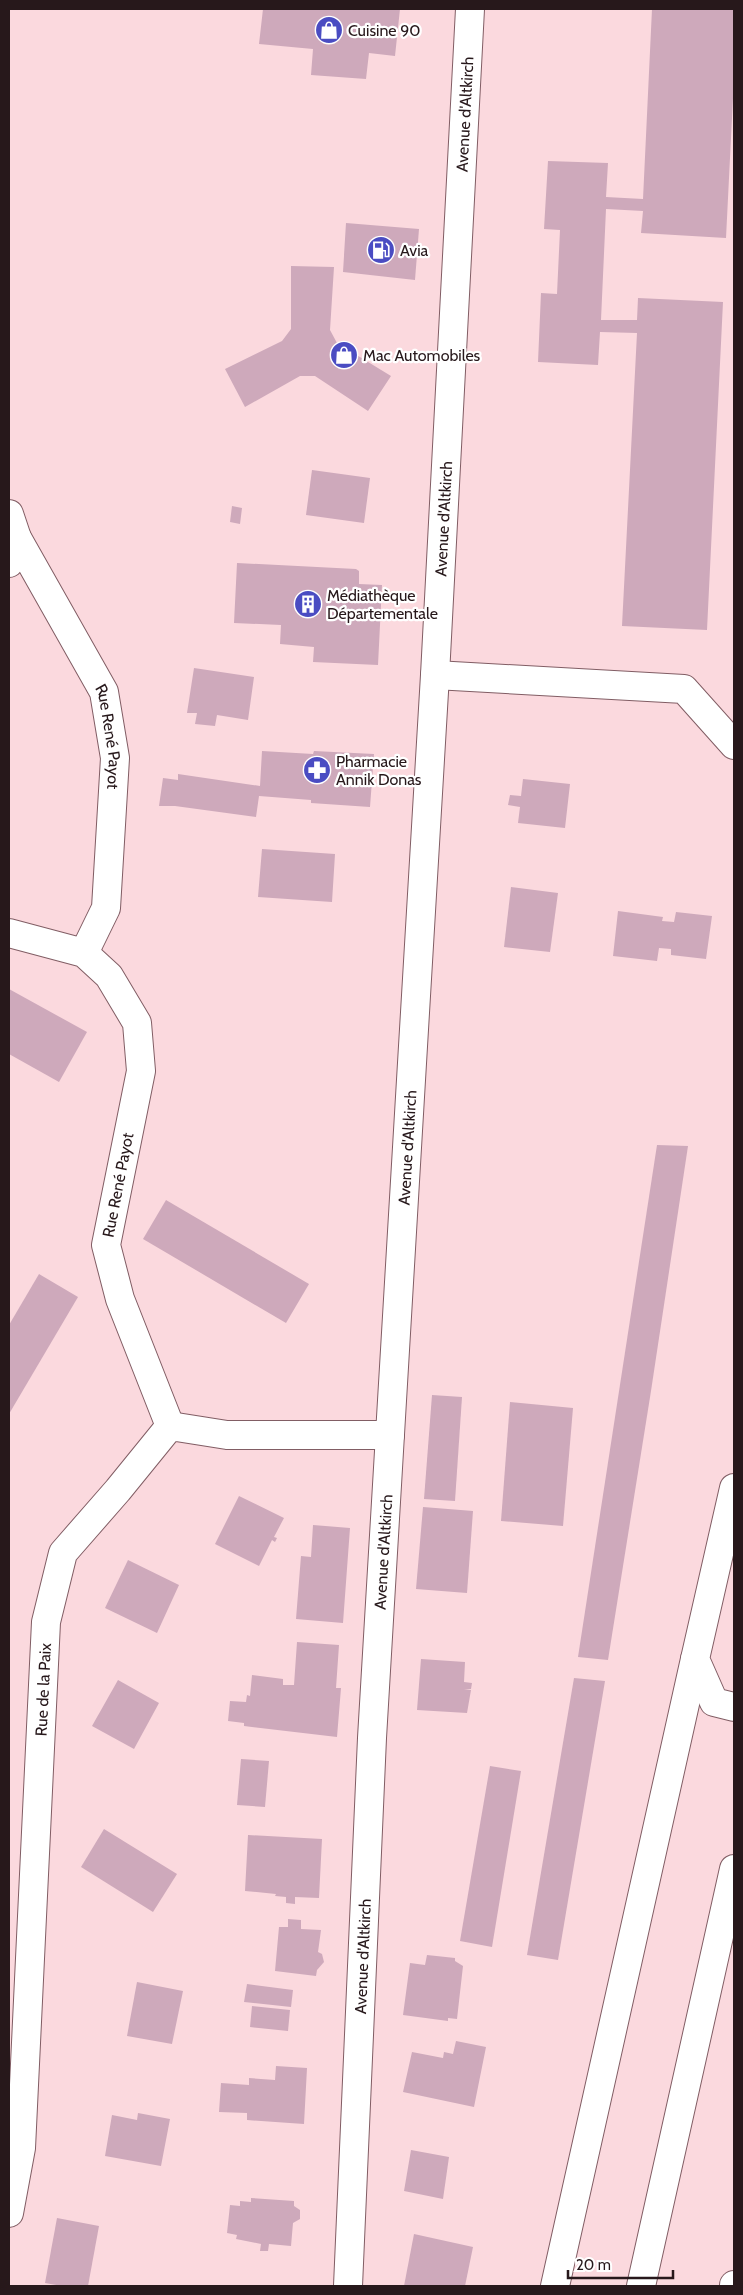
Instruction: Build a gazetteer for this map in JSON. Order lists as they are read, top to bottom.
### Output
{
  "streets": {
    "street": ["Avenue d'Altkirch", "Rue René Payot", "Rue de la Paix"]
  },
  "crossings": [
    ["Rue René Payot", "Rue de la Paix"]
  ],
  "places": {
    "shop": ["Cuisine 90", "Mac Automobiles"],
    "fuel station": ["Avia"],
    "building": ["Médiathèque Départementale"],
    "pharmacy": ["Pharmacie Annik Donas"]
  },
  "scale_bar": "20 m"
}
